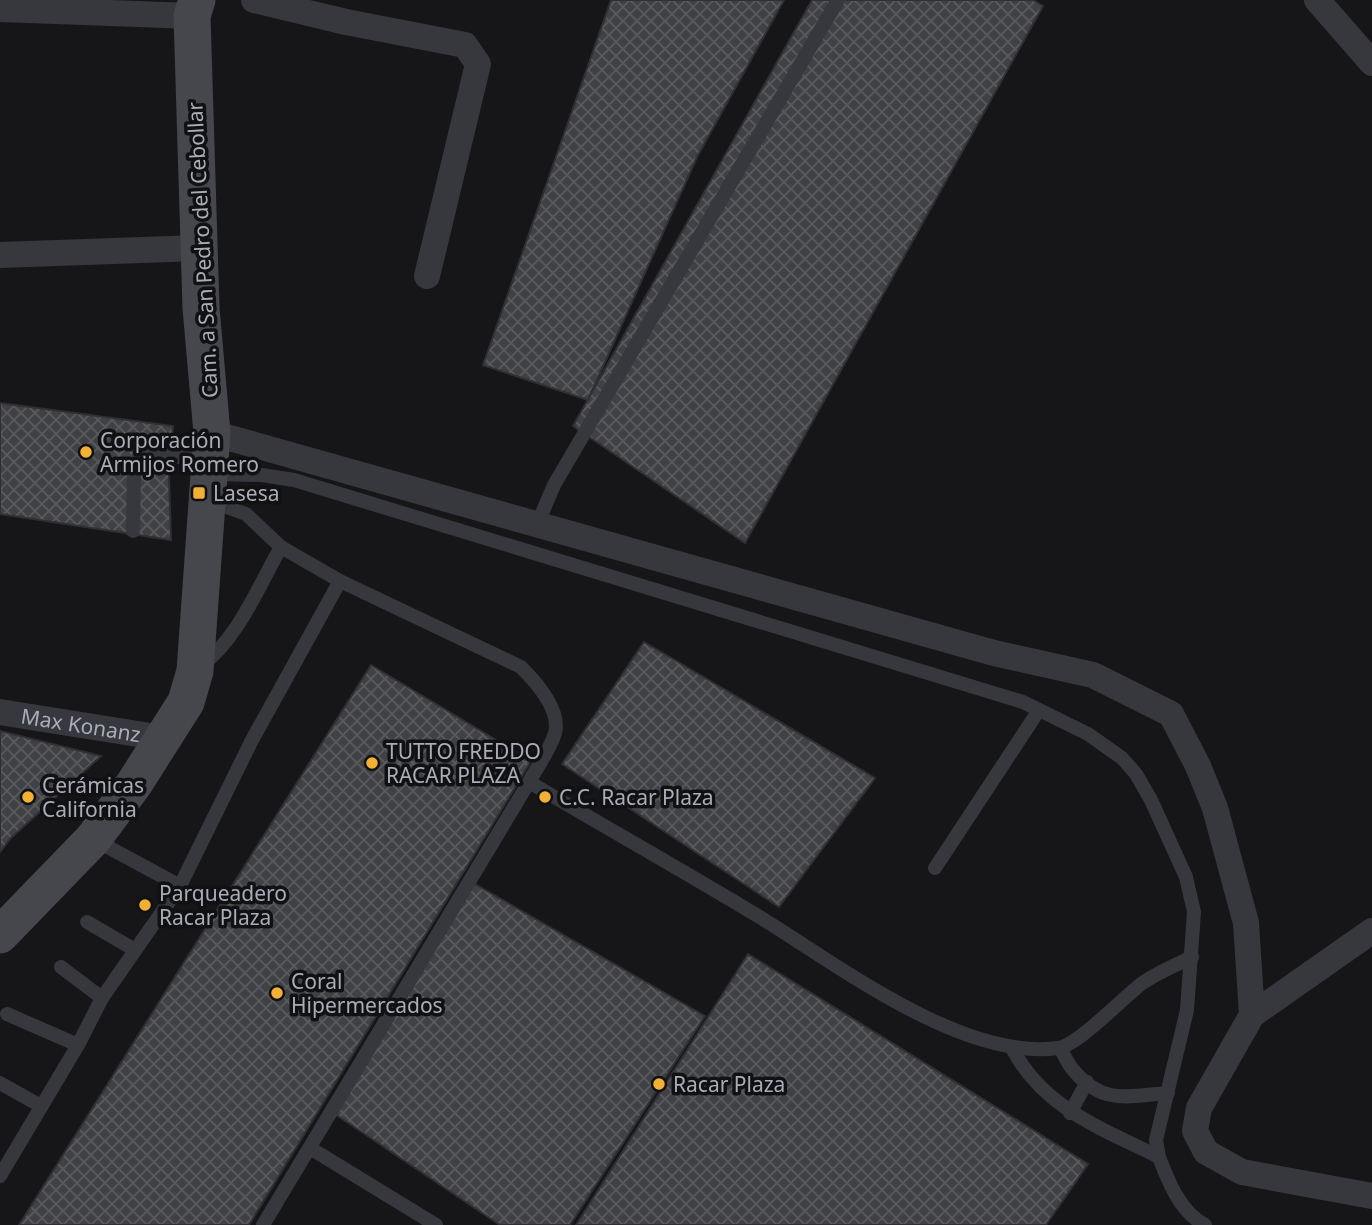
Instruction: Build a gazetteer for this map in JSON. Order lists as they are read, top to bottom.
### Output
{
  "streets": {
    "street": ["Cam. a San Pedro del Cebollar", "Max Konanz"]
  },
  "crossings": [
    ["Cam. a San Pedro del Cebollar", "Max Konanz"]
  ],
  "places": {
    "other": [
      "Corporación Armijos Romero",
      "TUTTO FREDDO RACAR PLAZA",
      "Cerámicas California",
      "C.C. Racar Plaza",
      "Parqueadero Racar Plaza",
      "Coral Hipermercados",
      "Racar Plaza"
    ],
    "transit": ["Lasesa"]
  }
}
